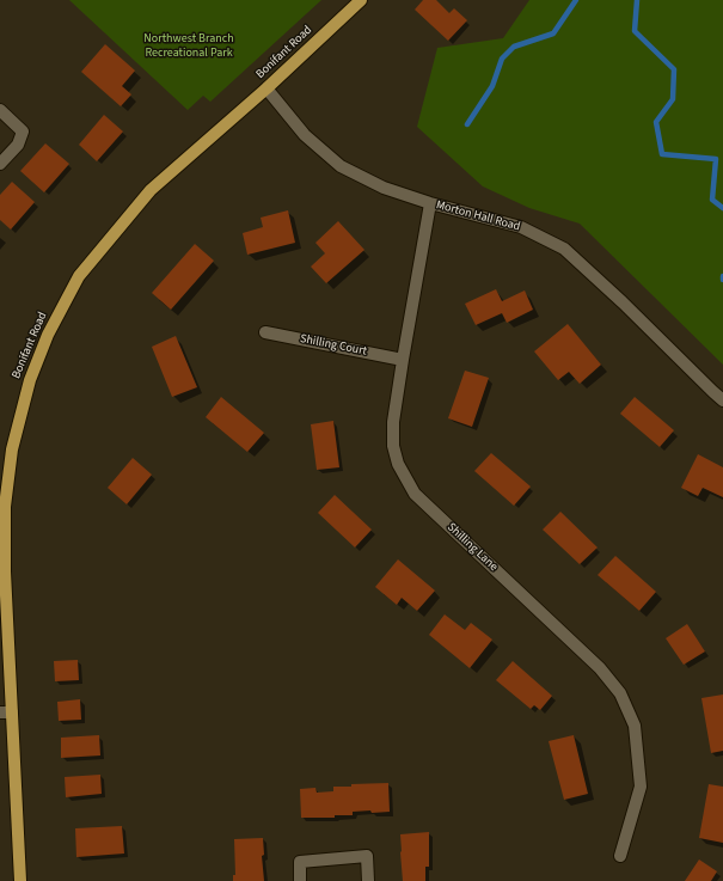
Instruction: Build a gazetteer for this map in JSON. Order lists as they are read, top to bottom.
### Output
{
  "streets": {
    "main road": ["Bonifant Road"],
    "street": ["Morton Hall Road", "Shilling Court", "Shilling Lane"]
  },
  "crossings": [
    ["Bonifant Road", "Morton Hall Road"],
    ["Morton Hall Road", "Shilling Lane"],
    ["Shilling Court", "Shilling Lane"]
  ],
  "parks": ["Northwest Branch Recreational Park"]
}
